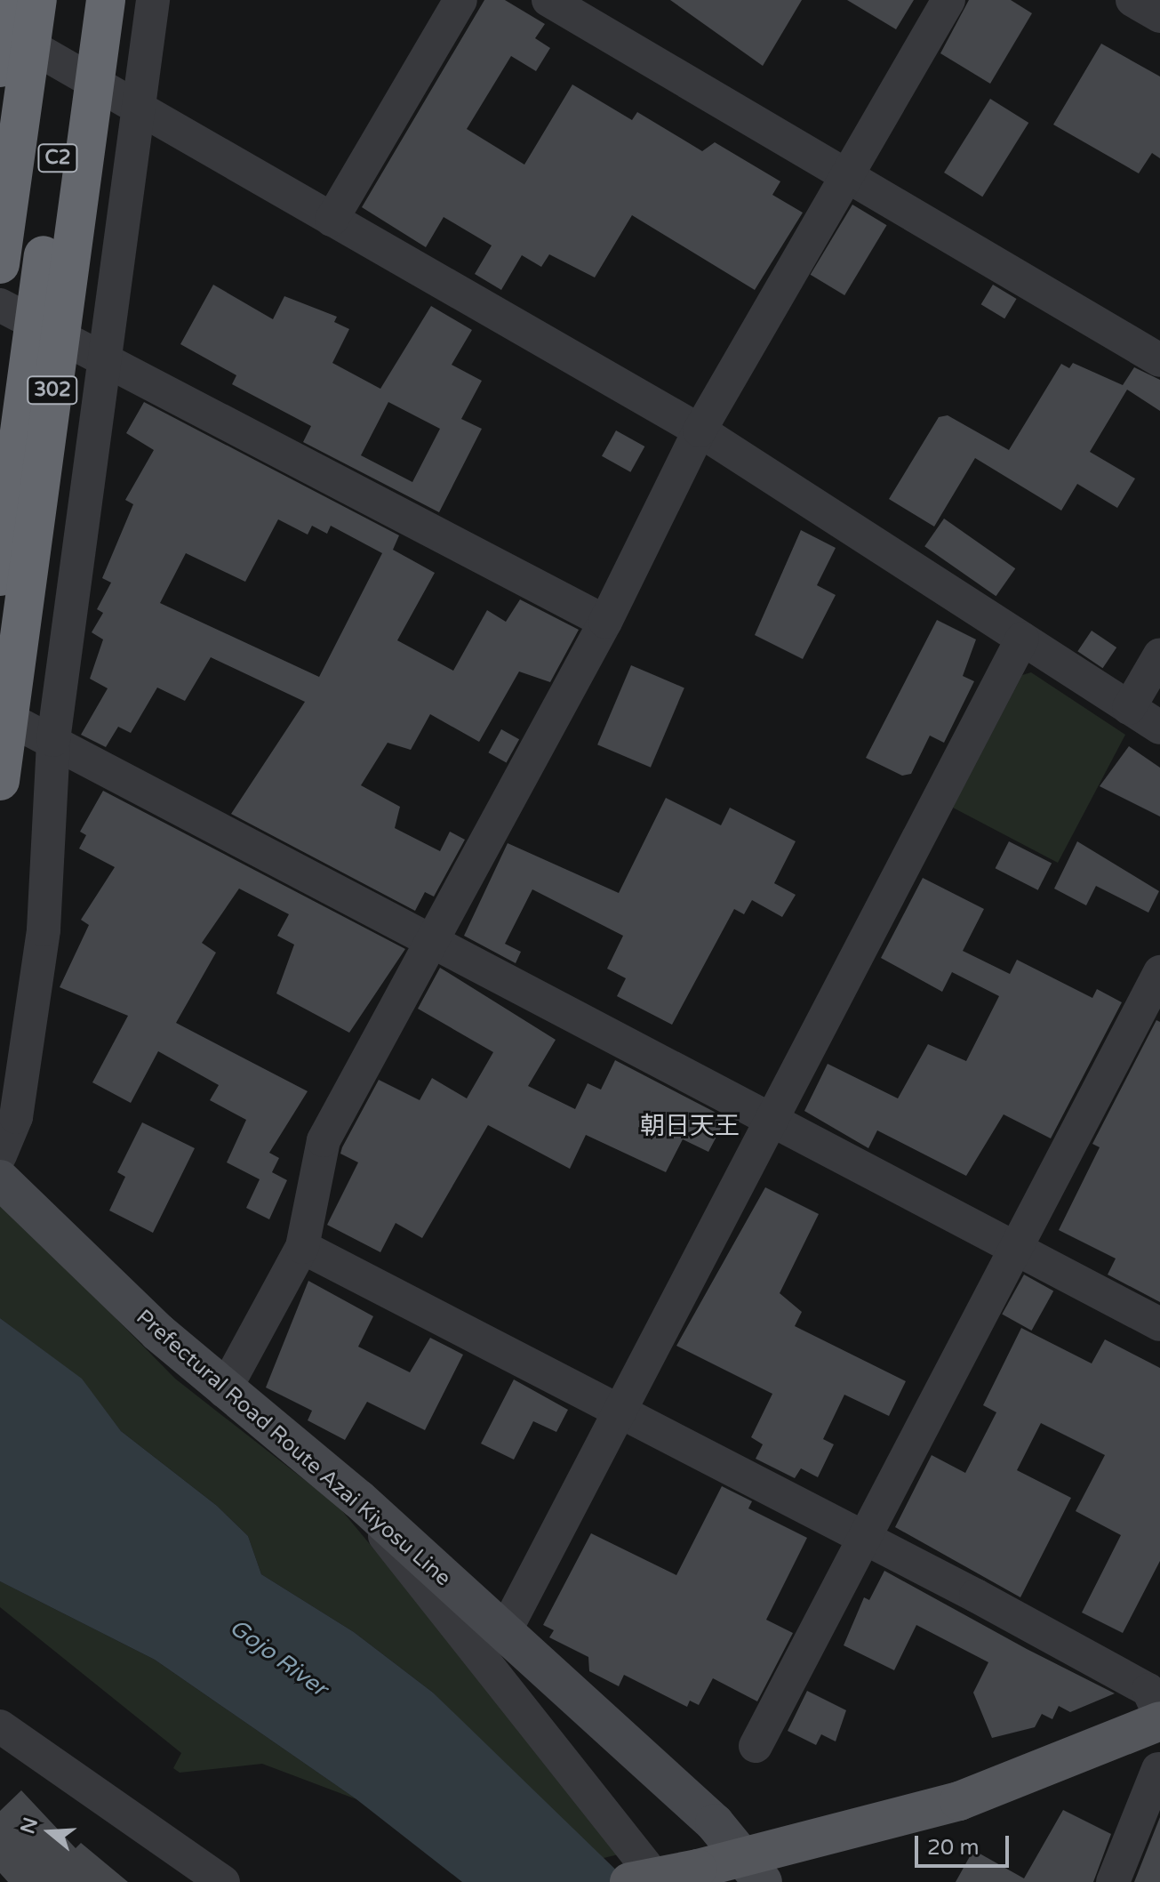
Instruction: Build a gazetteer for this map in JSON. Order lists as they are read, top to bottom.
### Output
{
  "streets": {
    "highway": ["C2", "302"],
    "main road": ["Prefectural Road Route Azai Kiyosu Line"]
  },
  "districts": ["朝日天王"],
  "water": ["Gojo River"],
  "scale_bar": "20 m",
  "north": "left"
}
